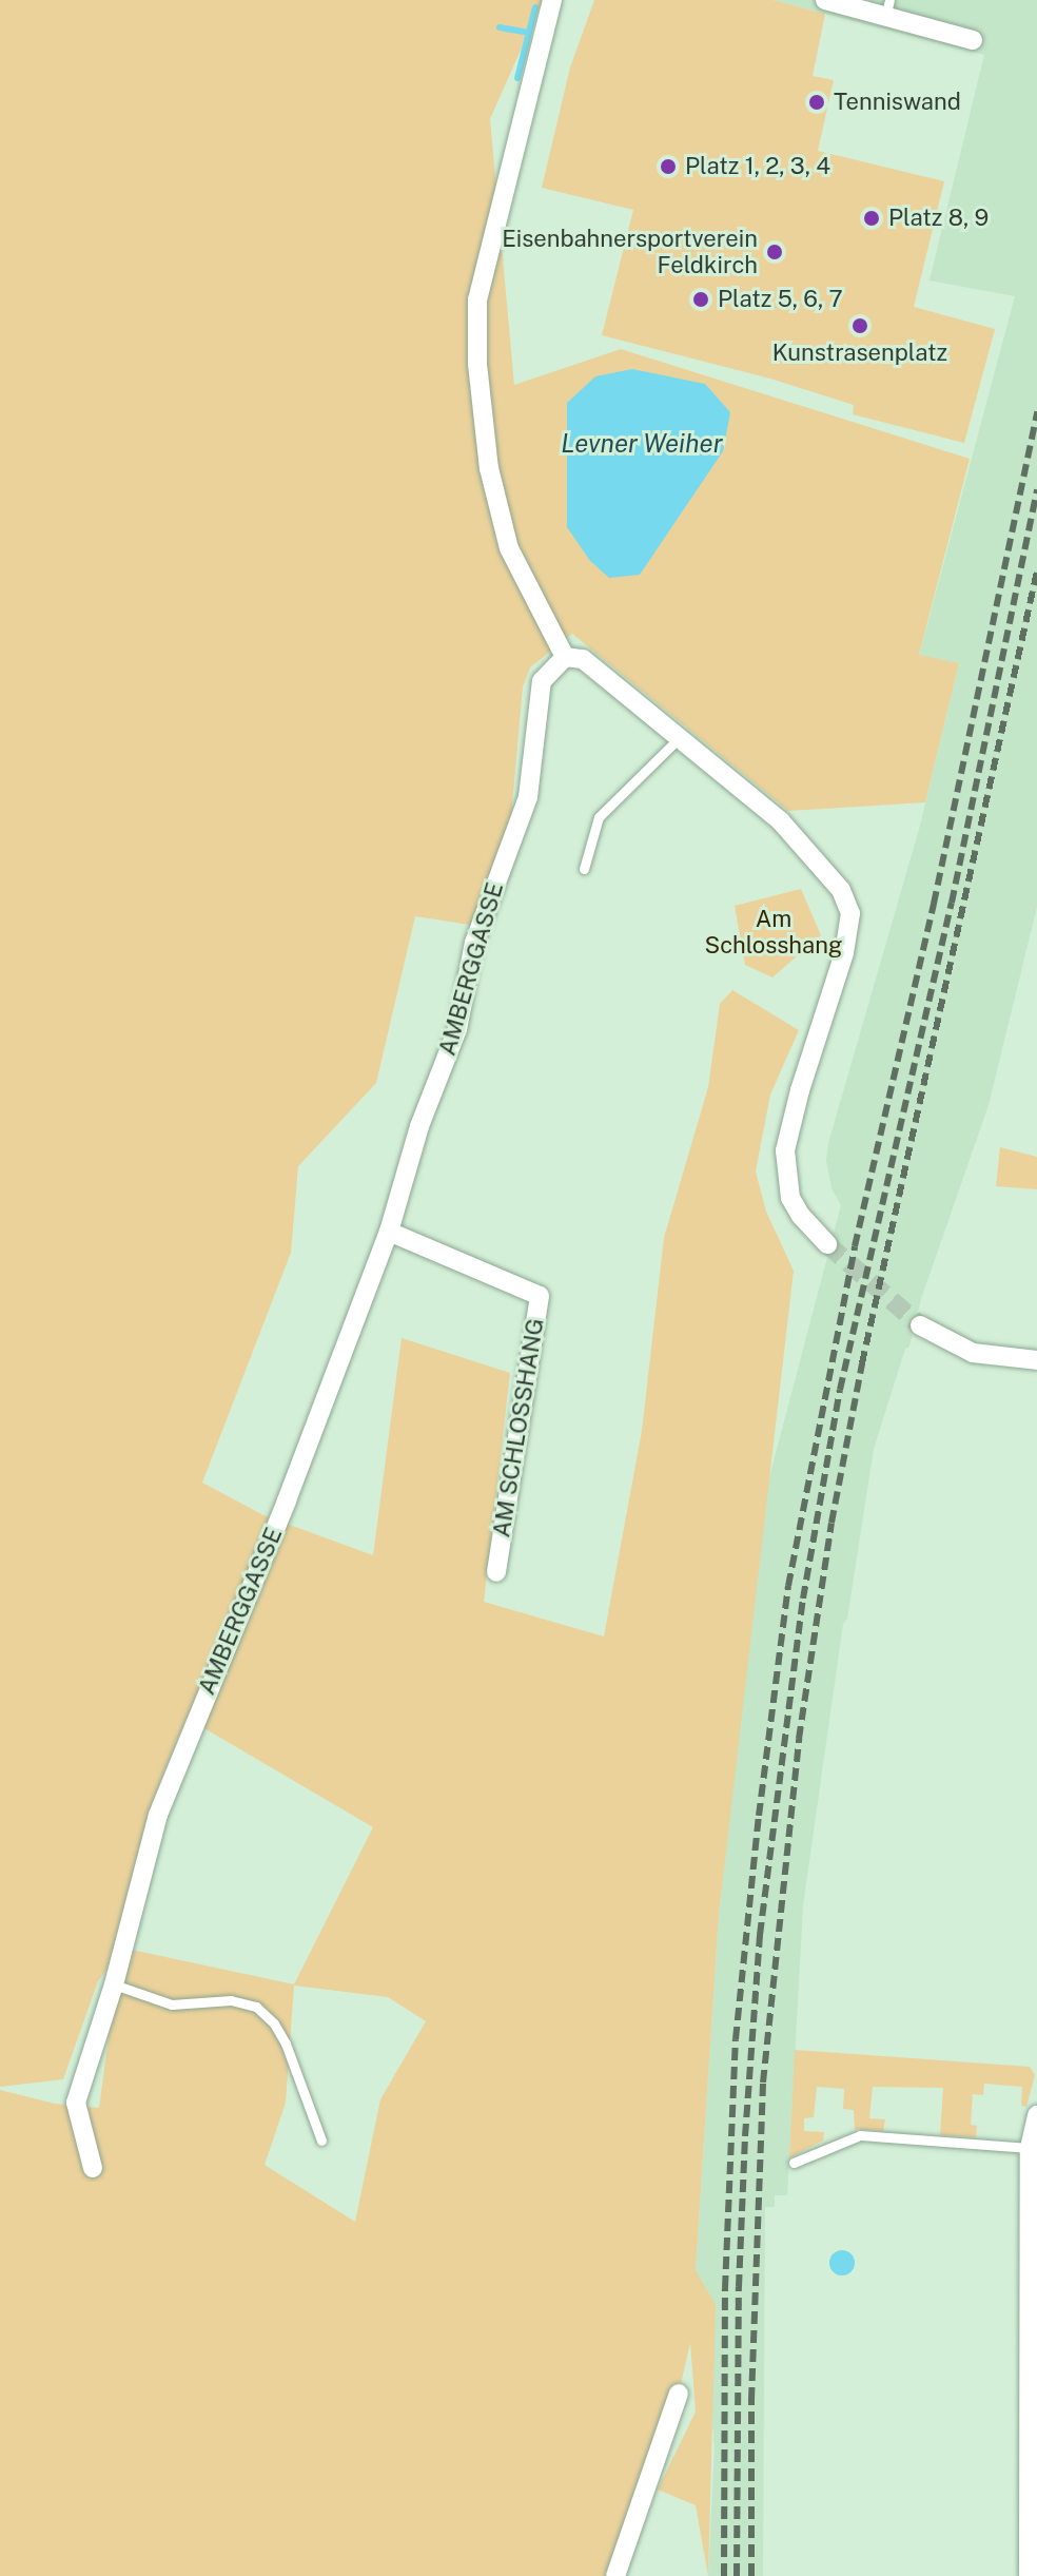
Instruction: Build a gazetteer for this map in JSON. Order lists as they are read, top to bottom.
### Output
{
  "streets": {
    "street": ["AMBERGGASSE", "AM SCHLOSSHANG"]
  },
  "crossings": [
    ["AMBERGGASSE", "AM SCHLOSSHANG"]
  ],
  "water": ["Levner Weiher"],
  "parks": ["Am Schlosshang"],
  "places": [
    "Tenniswand",
    "Platz 1, 2, 3, 4",
    "Platz 8, 9",
    "Eisenbahnersportverein Feldkirch",
    "Platz 5, 6, 7",
    "Kunstrasenplatz"
  ]
}
